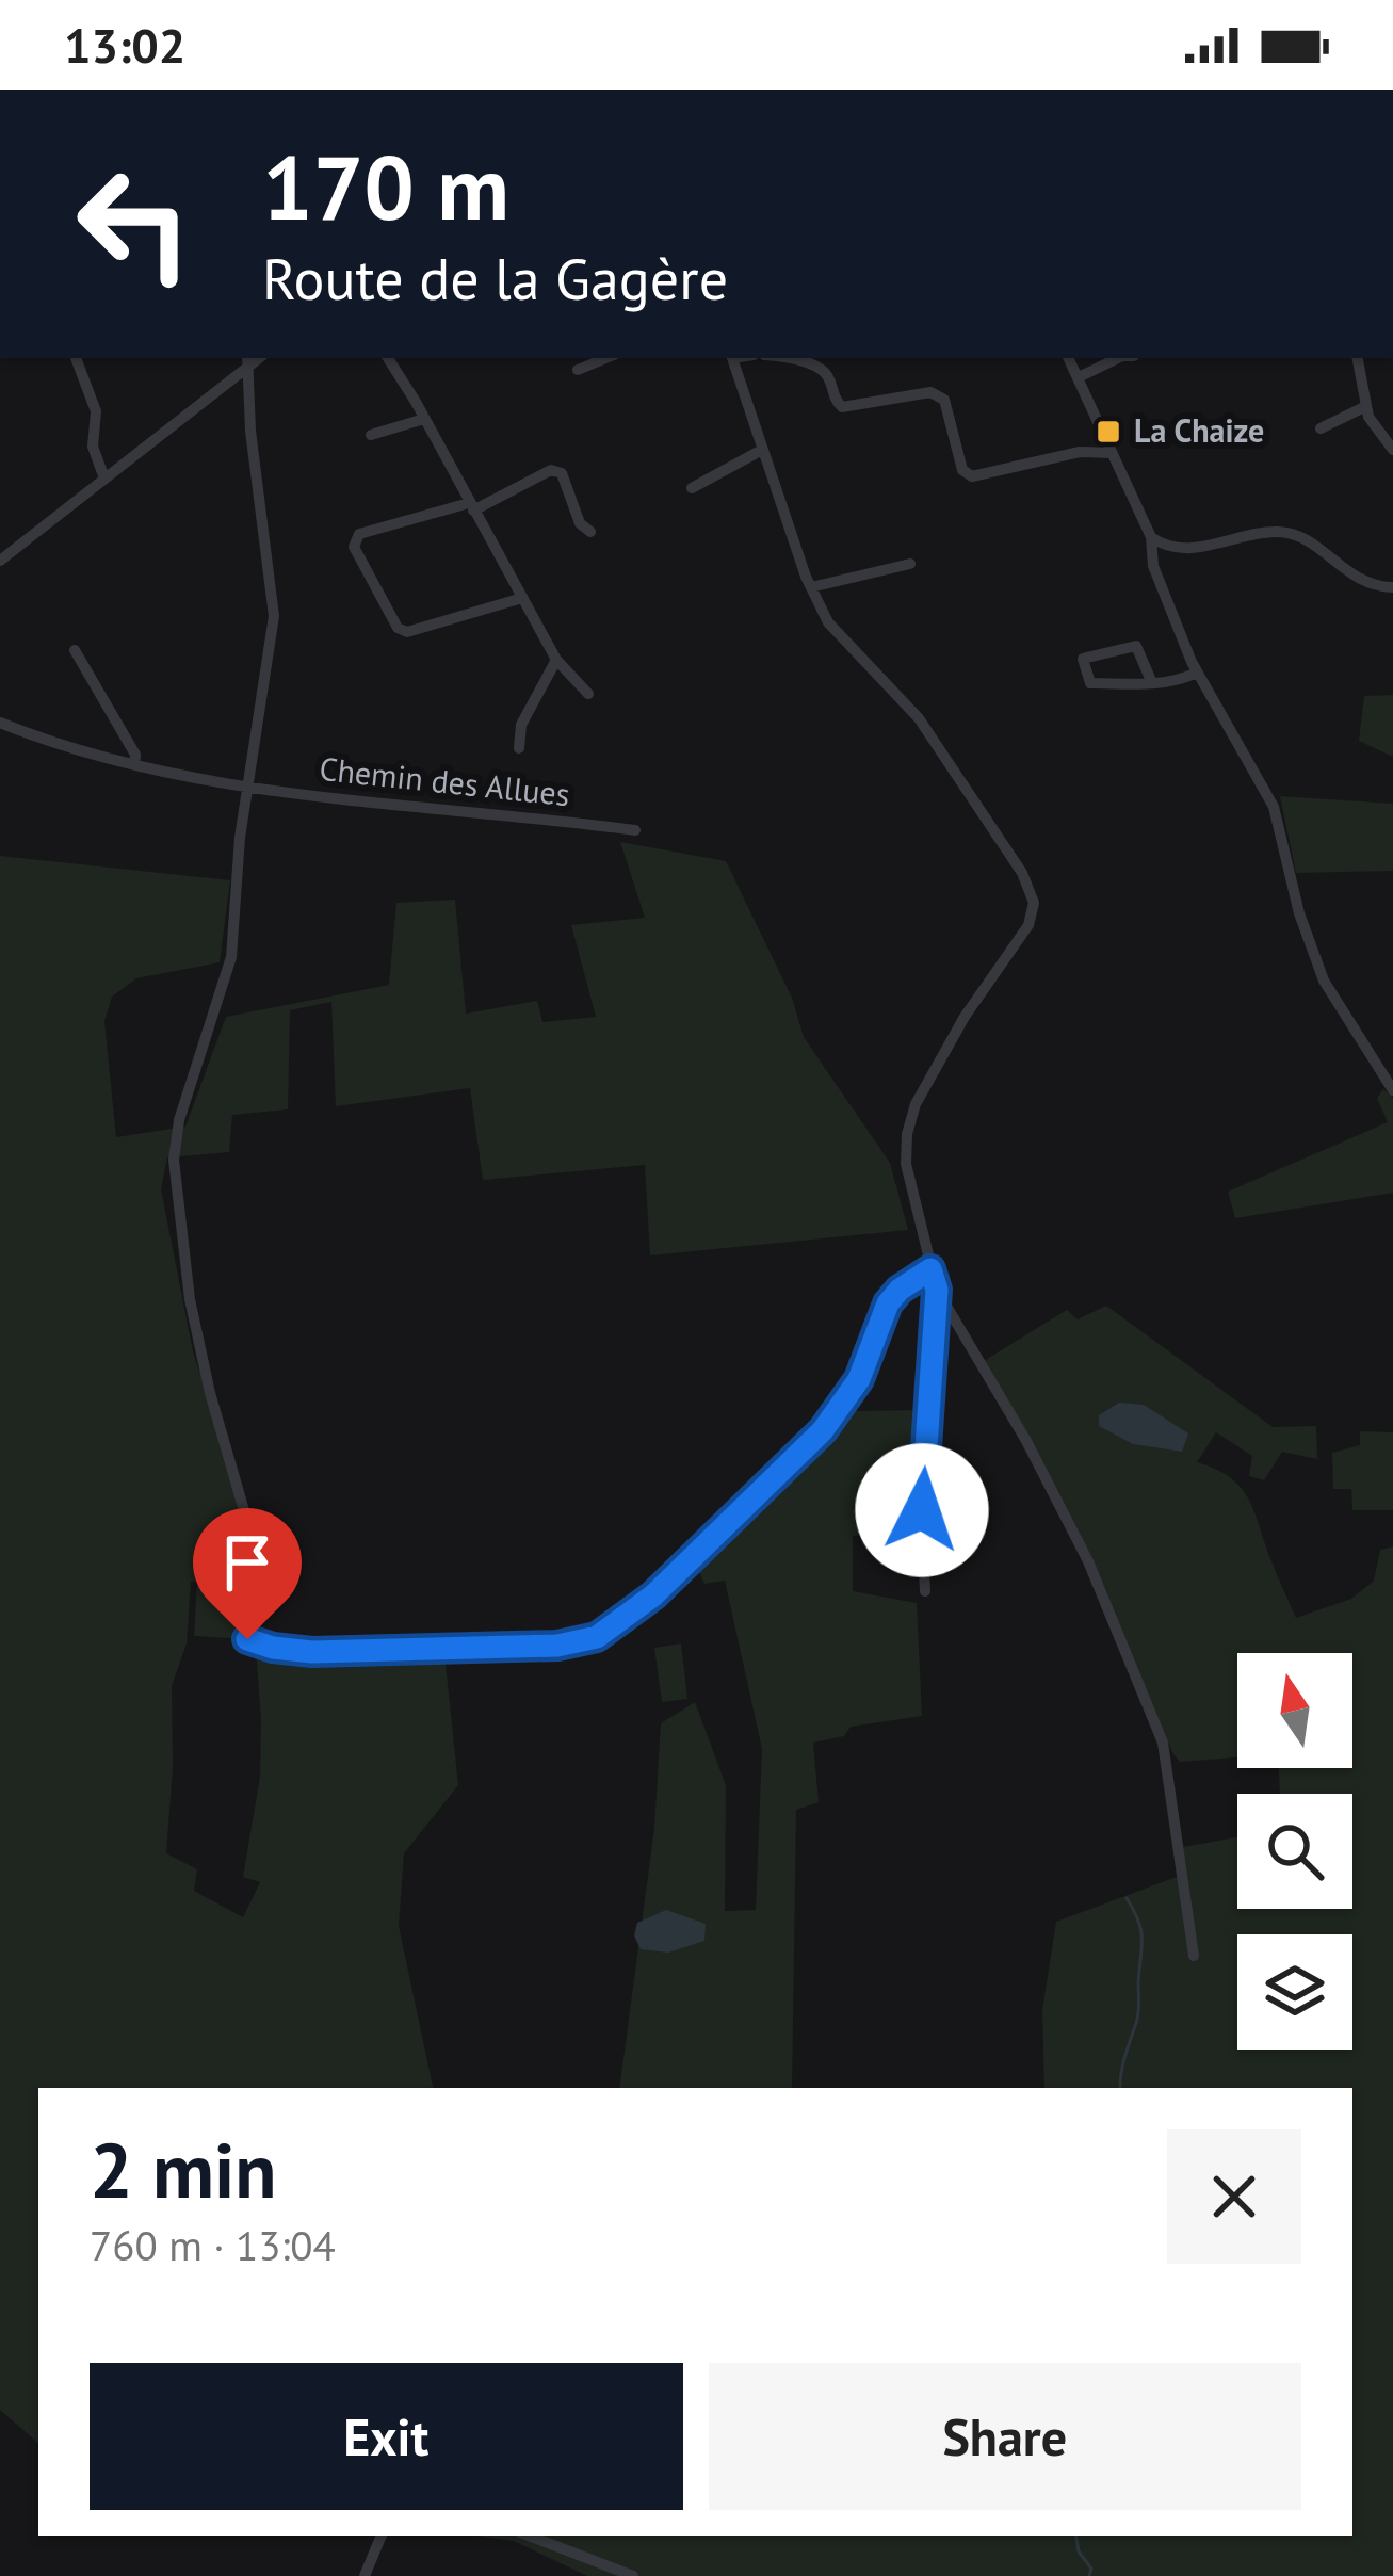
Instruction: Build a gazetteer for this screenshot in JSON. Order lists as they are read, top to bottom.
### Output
{
  "streets": {
    "street": ["Chemin des Allues"]
  },
  "places": {
    "transit": ["La Chaize"]
  },
  "north": "top",
  "page": {
    "status": "13:02",
    "turn": ["170 m", "Route de la Gagère"],
    "heading": ["2 min", "760 m · 13:04"],
    "buttons": ["Exit", "Share"]
  }
}
